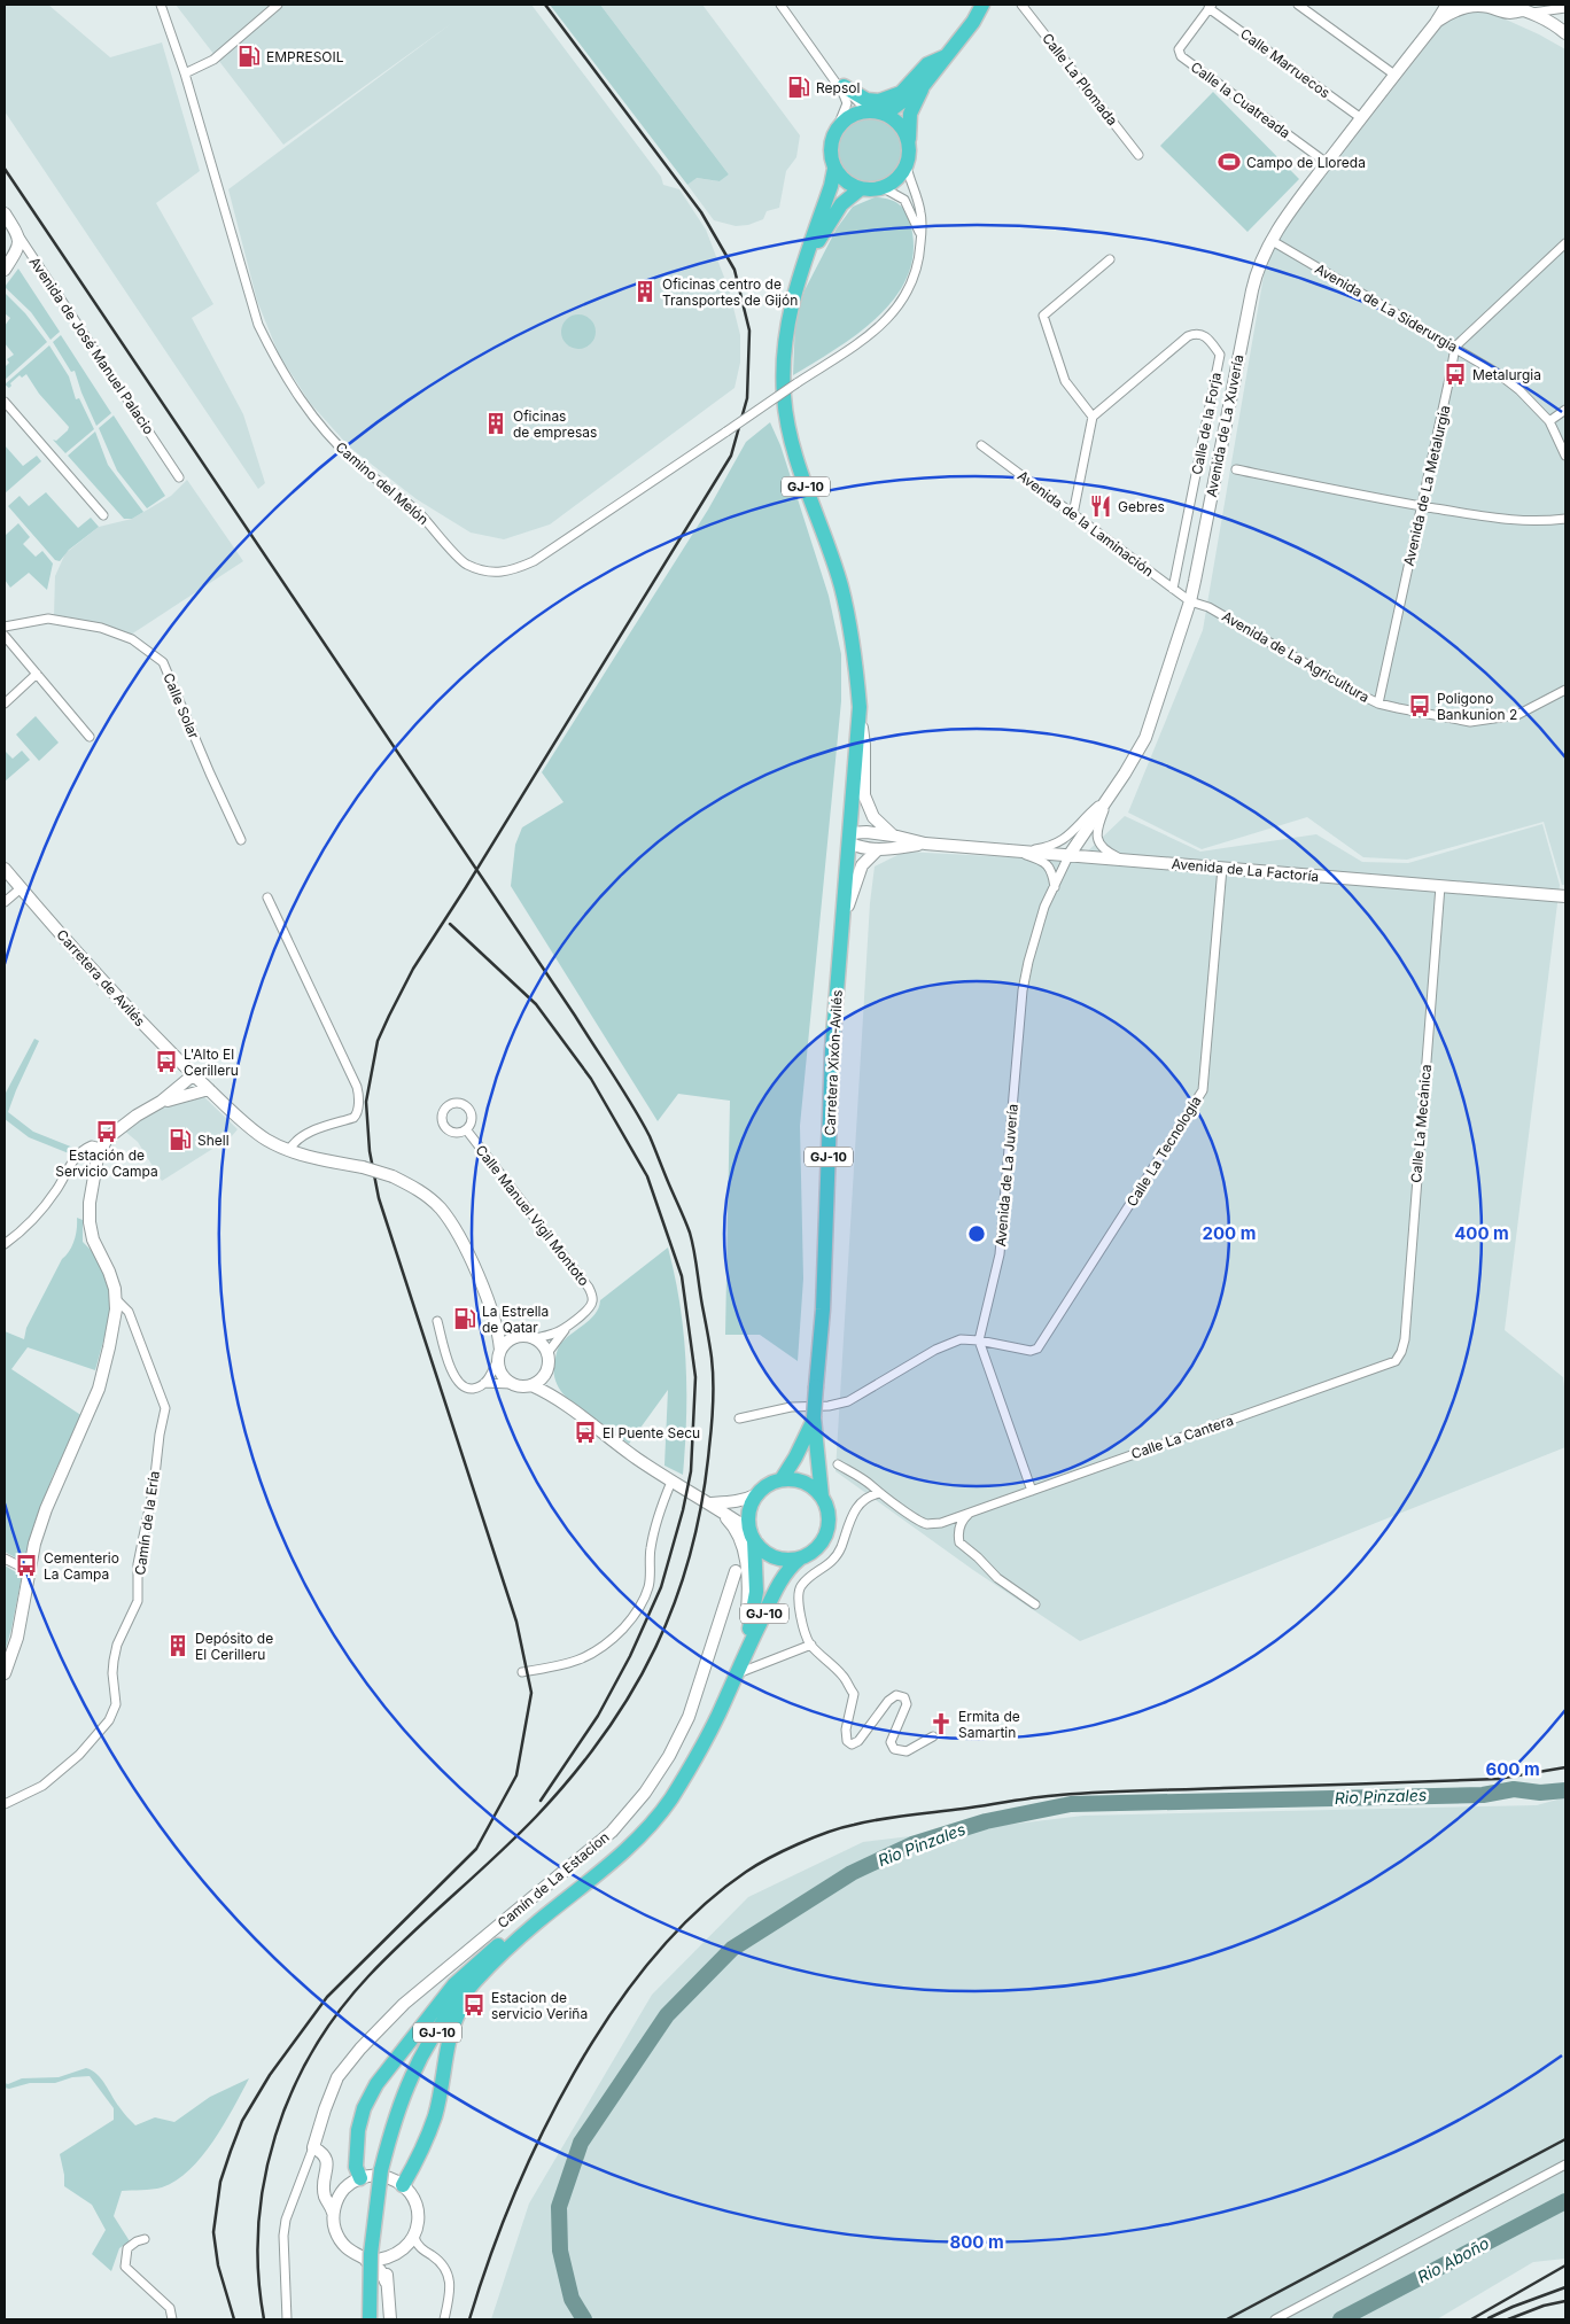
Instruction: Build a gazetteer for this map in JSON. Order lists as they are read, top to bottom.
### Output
{
  "streets": {
    "highway": ["GJ-10", "Carretera Xixón-Avilés"],
    "street": [
      "Calle Marruecos",
      "Calle La Plomada",
      "Calle la Cuatreada",
      "Avenida de La Siderurgia",
      "Avenida de José Manuel Palacio",
      "Calle de la Forja",
      "Avenida de La Xuvería",
      "Camino del Melón",
      "Avenida de La Metalurgia",
      "Avenida de la Laminación",
      "Avenida de La Agricultura",
      "Calle Solar",
      "Avenida de La Factoría",
      "Carretera de Avilés",
      "Calle La Mecánica",
      "Calle La Tecnología",
      "Avenida de La Juvería",
      "Calle Manuel Vigil Montoto",
      "Calle La Cantera",
      "Camín de la Ería",
      "Camín de La Estacion"
    ]
  },
  "crossings": [
    ["Calle Marruecos", "Calle la Cuatreada"],
    ["Calle Marruecos", "Avenida de La Xuvería"],
    ["Calle la Cuatreada", "Avenida de La Xuvería"],
    ["Avenida de La Siderurgia", "Avenida de La Xuvería"],
    ["Avenida de La Siderurgia", "Avenida de La Metalurgia"],
    ["Calle de la Forja", "Avenida de la Laminación"],
    ["Avenida de La Xuvería", "Avenida de la Laminación"],
    ["Avenida de La Xuvería", "Avenida de La Agricultura"],
    ["Avenida de La Xuvería", "Avenida de La Factoría"],
    ["Avenida de La Xuvería", "Avenida de La Juvería"],
    ["Camino del Melón", "GJ-10"],
    ["Camino del Melón", "Carretera Xixón-Avilés"],
    ["Avenida de La Metalurgia", "Avenida de La Agricultura"],
    ["GJ-10", "Carretera Xixón-Avilés"],
    ["Avenida de la Laminación", "Avenida de La Agricultura"],
    ["Avenida de La Factoría", "Carretera Xixón-Avilés"],
    ["Avenida de La Factoría", "Calle La Mecánica"],
    ["Avenida de La Factoría", "Calle La Tecnología"],
    ["Avenida de La Factoría", "Avenida de La Juvería"],
    ["Carretera de Avilés", "Calle Manuel Vigil Montoto"],
    ["Calle La Mecánica", "Calle La Cantera"],
    ["Calle La Tecnología", "Avenida de La Juvería"]
  ],
  "water": ["Rio Pinzales", "Rio Aboño"],
  "places": {
    "fuel station": [
      "EMPRESOIL",
      "Repsol",
      "Shell",
      "La Estrella de Qatar"
    ],
    "sports": ["Campo de Lloreda"],
    "building": ["Oficinas centro de Transportes de Gijón", "Oficinas de empresas", "Depósito de El Cerilleru"],
    "bus stop": [
      "Metalurgia",
      "Poligono Bankunion 2",
      "L'Alto El Cerilleru",
      "Estación de Servicio Campa",
      "El Puente Secu",
      "Cementerio La Campa",
      "Estacion de servicio Veriña"
    ],
    "restaurant": ["Gebres"],
    "church": ["Ermita de Samartin"]
  },
  "rings": [
    "200 m",
    "400 m",
    "600 m",
    "800 m"
  ]
}
